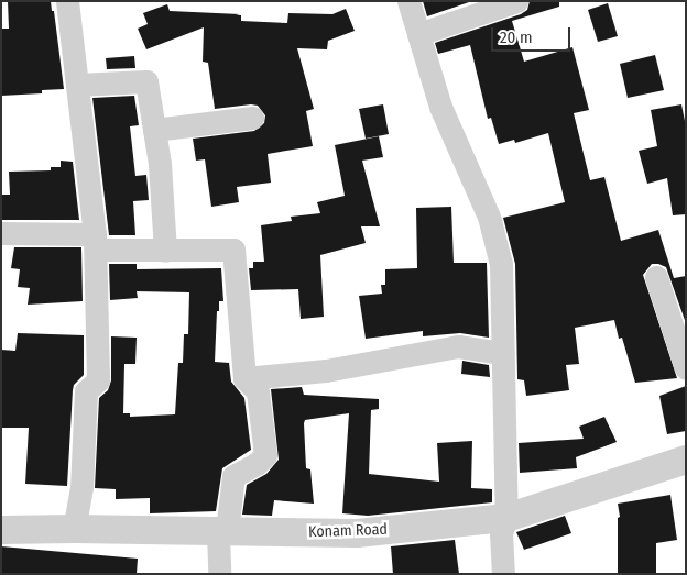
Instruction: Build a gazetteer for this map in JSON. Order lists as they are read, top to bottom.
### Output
{
  "streets": {
    "street": ["Konam Road"]
  },
  "scale_bar": "20 m"
}
